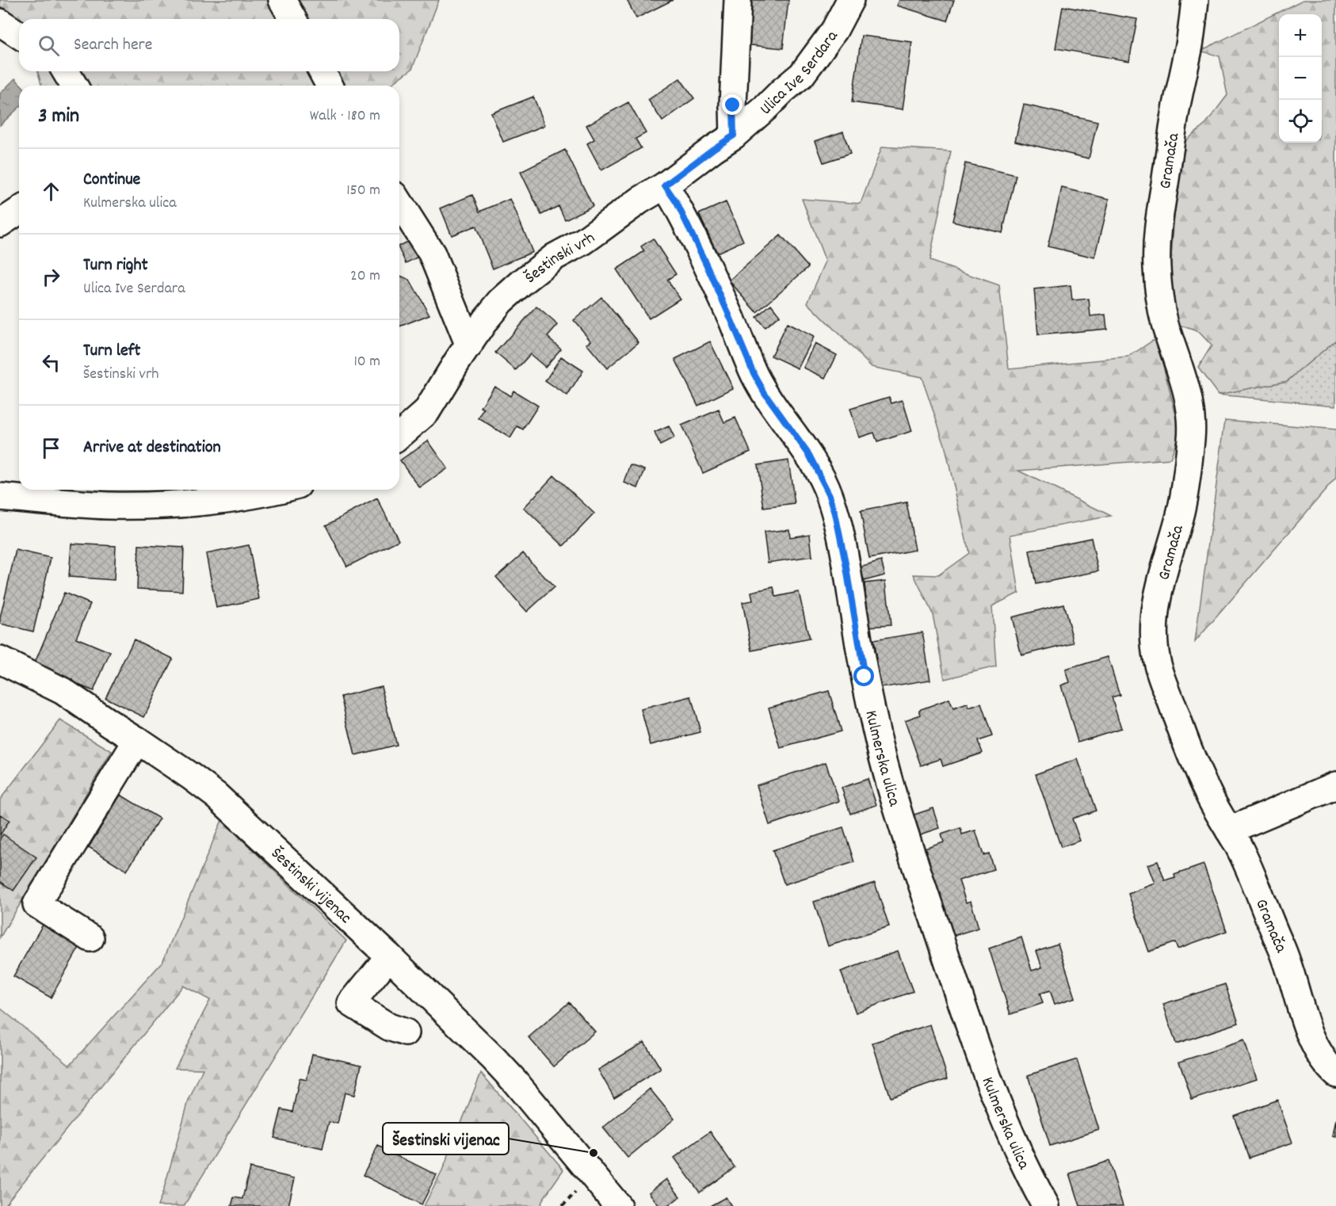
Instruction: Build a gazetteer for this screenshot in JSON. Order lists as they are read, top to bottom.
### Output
{
  "streets": {
    "street": [
      "Ulica Ive Serdara",
      "Gramača",
      "Šestinski vrh",
      "Kulmerska ulica",
      "Šestinski vijenac"
    ]
  },
  "crossings": [
    ["Ulica Ive Serdara", "Šestinski vrh"],
    ["Ulica Ive Serdara", "Kulmerska ulica"],
    ["Šestinski vrh", "Kulmerska ulica"]
  ],
  "places": ["Šestinski vijenac"],
  "page": {
    "map_buttons": ["+", "−"],
    "search": "Search here",
    "heading": ["3 min", "Walk · 180 m"],
    "list": [
      ["Continue", "Kulmerska ulica", "150 m"],
      ["Turn right", "Ulica Ive Serdara", "20 m"],
      ["Turn left", "Šestinski vrh", "10 m"],
      "Arrive at destination"
    ]
  }
}
